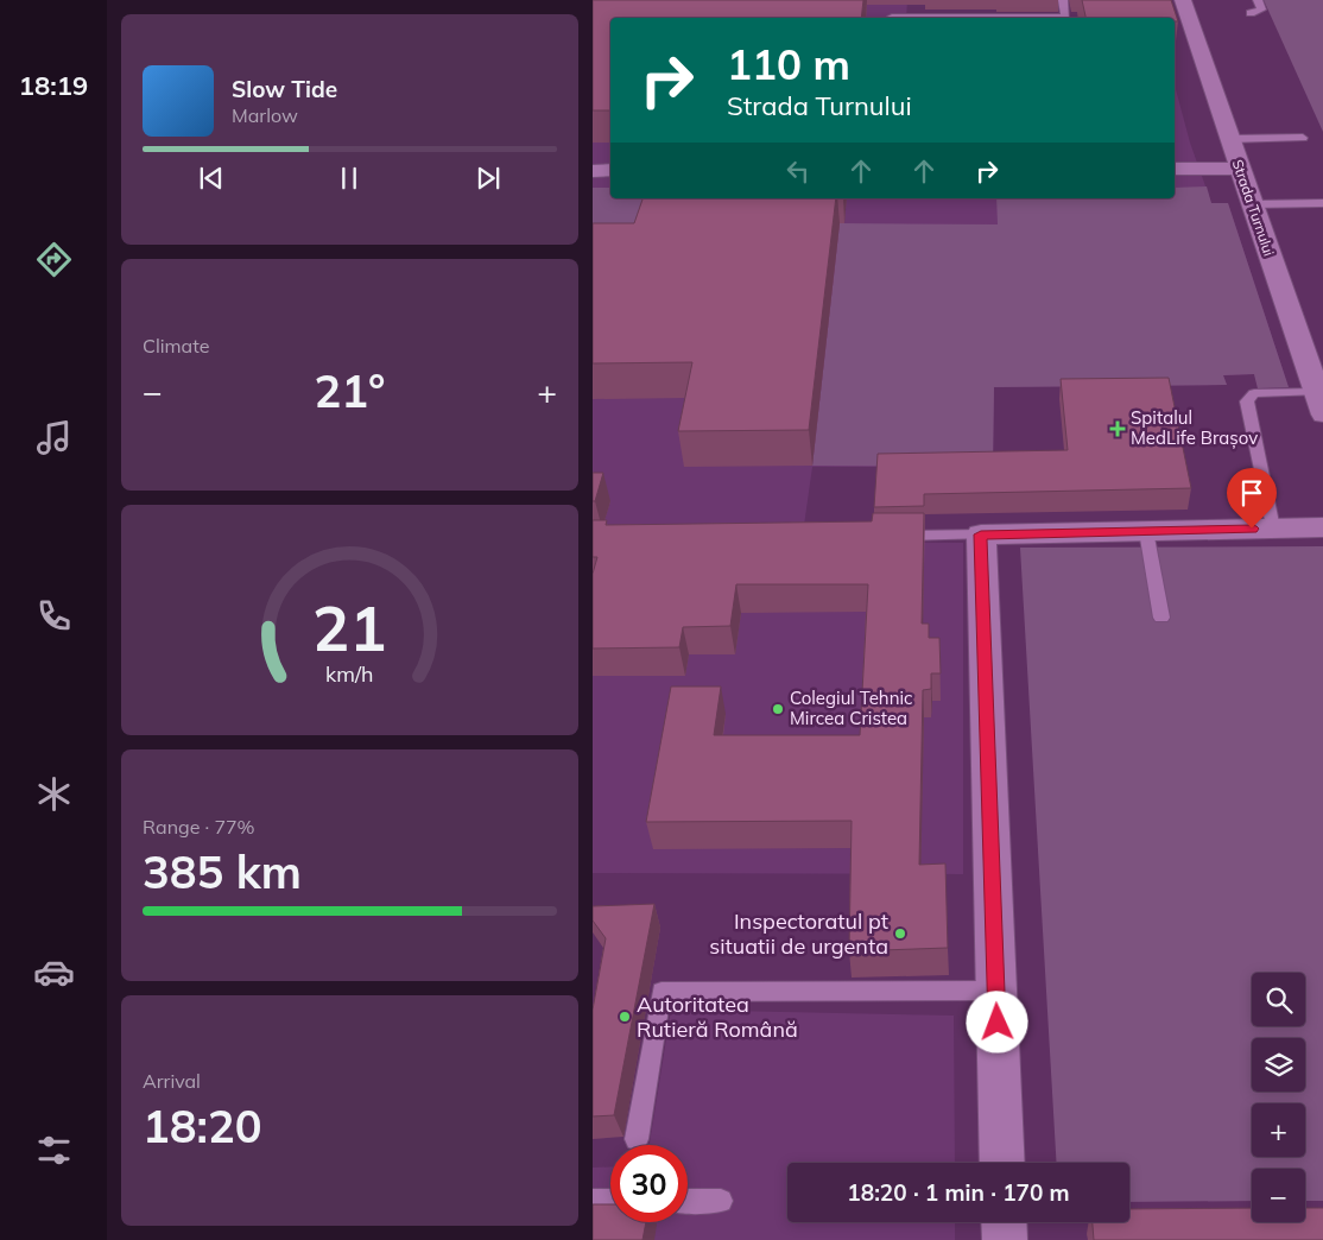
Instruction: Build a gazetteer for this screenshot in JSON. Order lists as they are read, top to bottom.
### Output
{
  "streets": {
    "street": ["Strada Turnului"]
  },
  "places": {
    "health": ["Spitalul MedLife Brașov"],
    "other": ["Colegiul Tehnic Mircea Cristea", "Inspectoratul pt situatii de urgenta", "Autoritatea Rutieră Română"]
  },
  "page": {
    "tabs": "18:19",
    "turn": ["110 m", "Strada Turnului"],
    "song": ["Slow Tide", "Marlow"],
    "tile": [
      "Climate",
      ["Range · 77%", "385 km"],
      ["Arrival", "18:20"]
    ],
    "heat": ["−", "21°", "+"],
    "map_buttons": ["+", "−"],
    "limit": "30",
    "trip": "18:20 · 1 min · 170 m",
    "gauge": ["21", "km/h"]
  }
}
